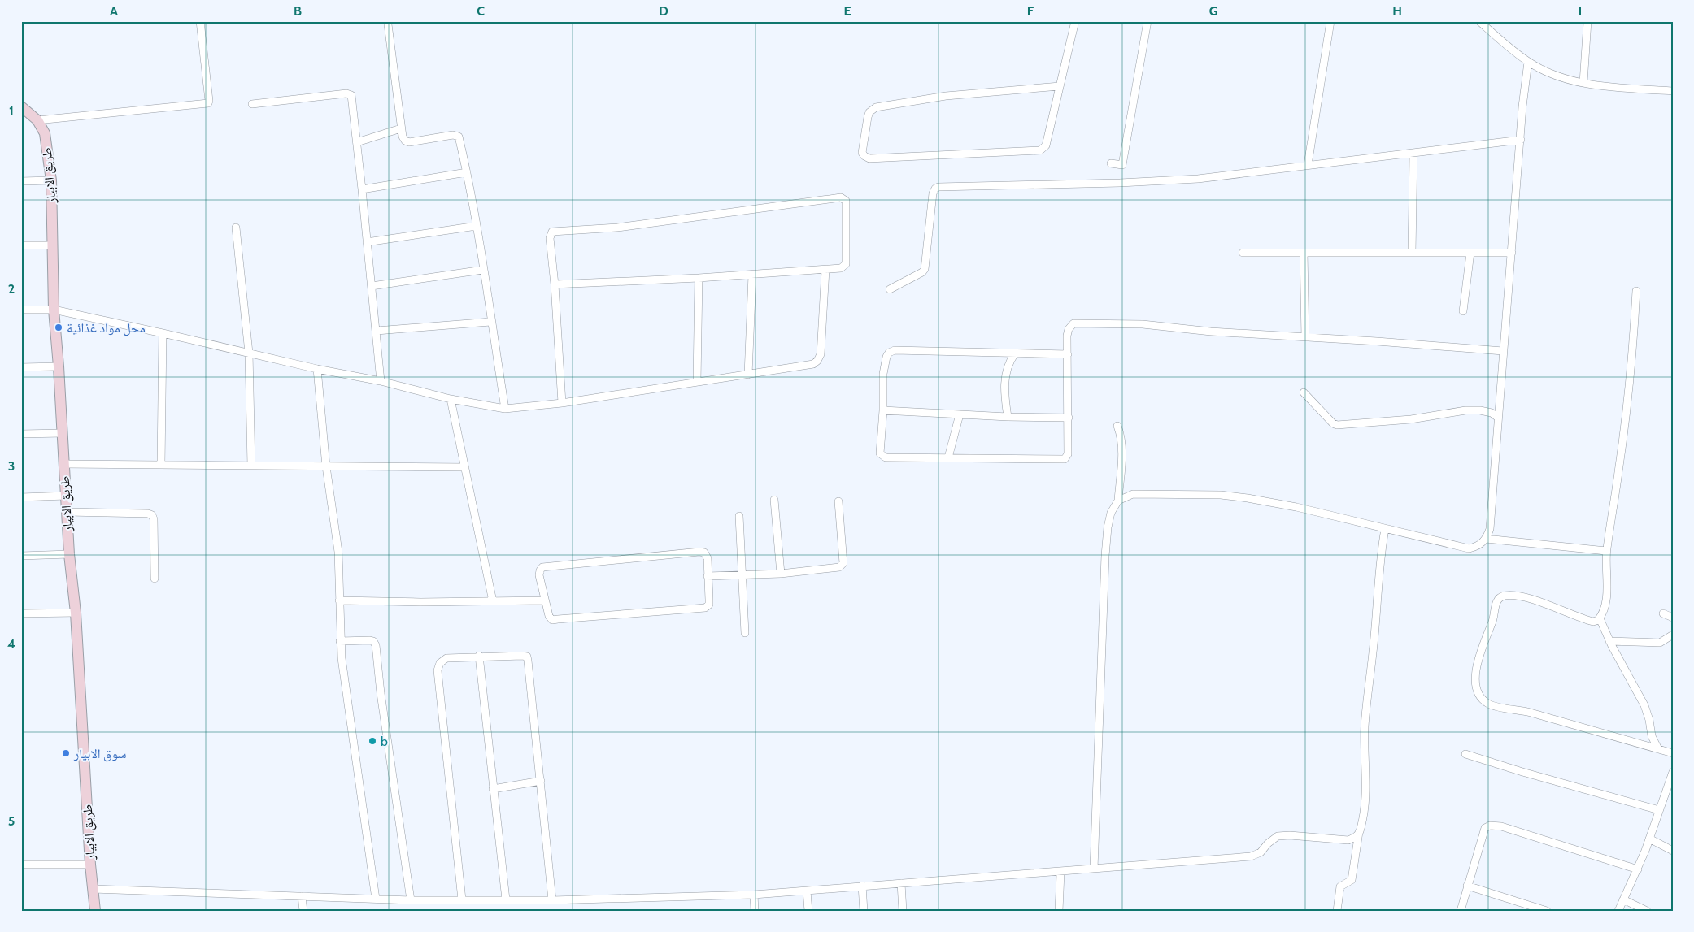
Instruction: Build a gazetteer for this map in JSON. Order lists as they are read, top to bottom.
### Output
{
  "streets": {
    "main road": ["طريق الابيار"]
  },
  "places": ["محل مواد غذائية", "b", "سوق الابيار"],
  "grid": {
    "columns": [
      "A",
      "B",
      "C",
      "D",
      "E",
      "F",
      "G",
      "H",
      "I"
    ],
    "rows": [
      "1",
      "2",
      "3",
      "4",
      "5"
    ]
  }
}
